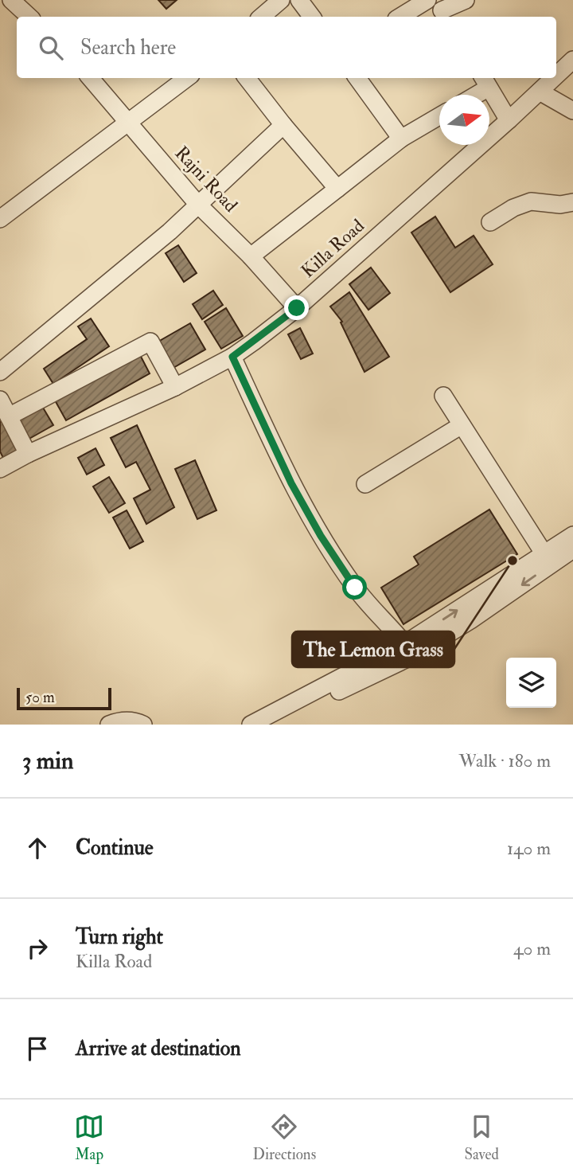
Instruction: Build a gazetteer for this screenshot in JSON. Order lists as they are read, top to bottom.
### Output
{
  "streets": {
    "street": ["Rajni Road", "Killa Road"]
  },
  "crossings": [
    ["Rajni Road", "Killa Road"]
  ],
  "places": ["The Lemon Grass"],
  "scale_bar": "50 m",
  "north": "right",
  "page": {
    "search": "Search here",
    "scale": "50 m",
    "heading": ["3 min", "Walk · 180 m"],
    "list": [
      ["Continue", "140 m"],
      ["Turn right", "Killa Road", "40 m"],
      "Arrive at destination"
    ],
    "nav": ["Map", "Directions", "Saved"]
  }
}
